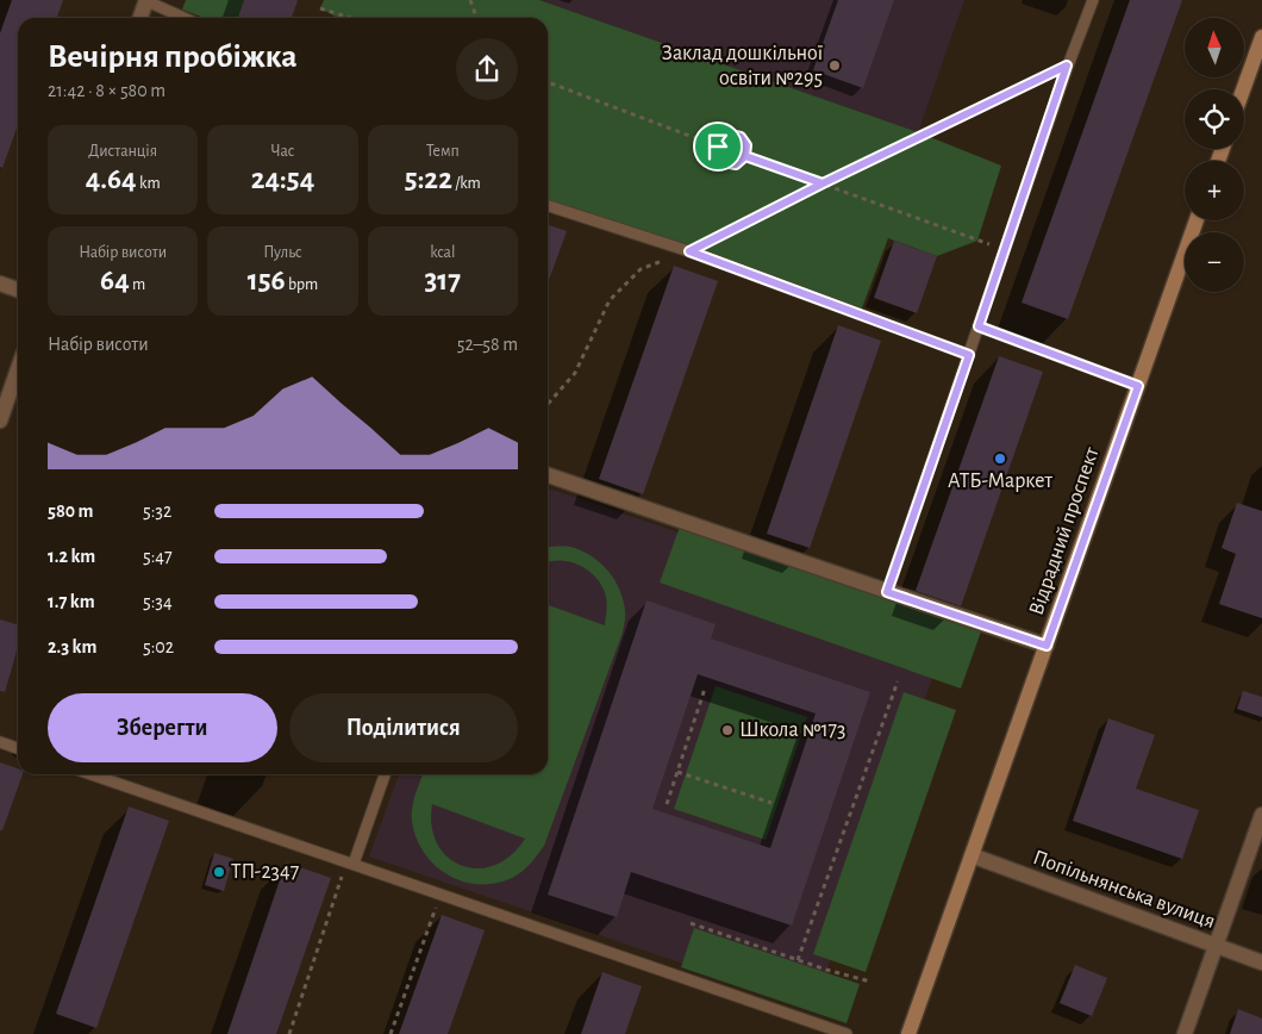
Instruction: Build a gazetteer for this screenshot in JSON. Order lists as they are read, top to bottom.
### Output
{
  "streets": {
    "main road": ["Відрадний проспект"],
    "street": ["Попільнянська вулиця"]
  },
  "crossings": [
    ["Відрадний проспект", "Попільнянська вулиця"]
  ],
  "places": [
    "Заклад дошкільної освіти №295",
    "АТБ-Маркет",
    "Школа №173",
    "ТП-2347"
  ],
  "north": "top",
  "page": {
    "map_buttons": ["+", "−"],
    "heading": ["Вечірня пробіжка", "21:42 · 8 × 580 m"],
    "stats": [
      ["Дистанція", "4.64 km"],
      ["Час", "24:54"],
      ["Темп", "5:22 /km"],
      ["Набір висоти", "64 m"],
      ["Пульс", "156 bpm"],
      ["kcal", "317"]
    ],
    "chart": ["Набір висоти", "52–58 m"],
    "list": [
      {
        "name": "580 m",
        "note": "5:32"
      },
      {
        "name": "1.2 km",
        "note": "5:47"
      },
      {
        "name": "1.7 km",
        "note": "5:34"
      },
      {
        "name": "2.3 km",
        "note": "5:02"
      }
    ],
    "buttons": ["Зберегти", "Поділитися"]
  }
}
